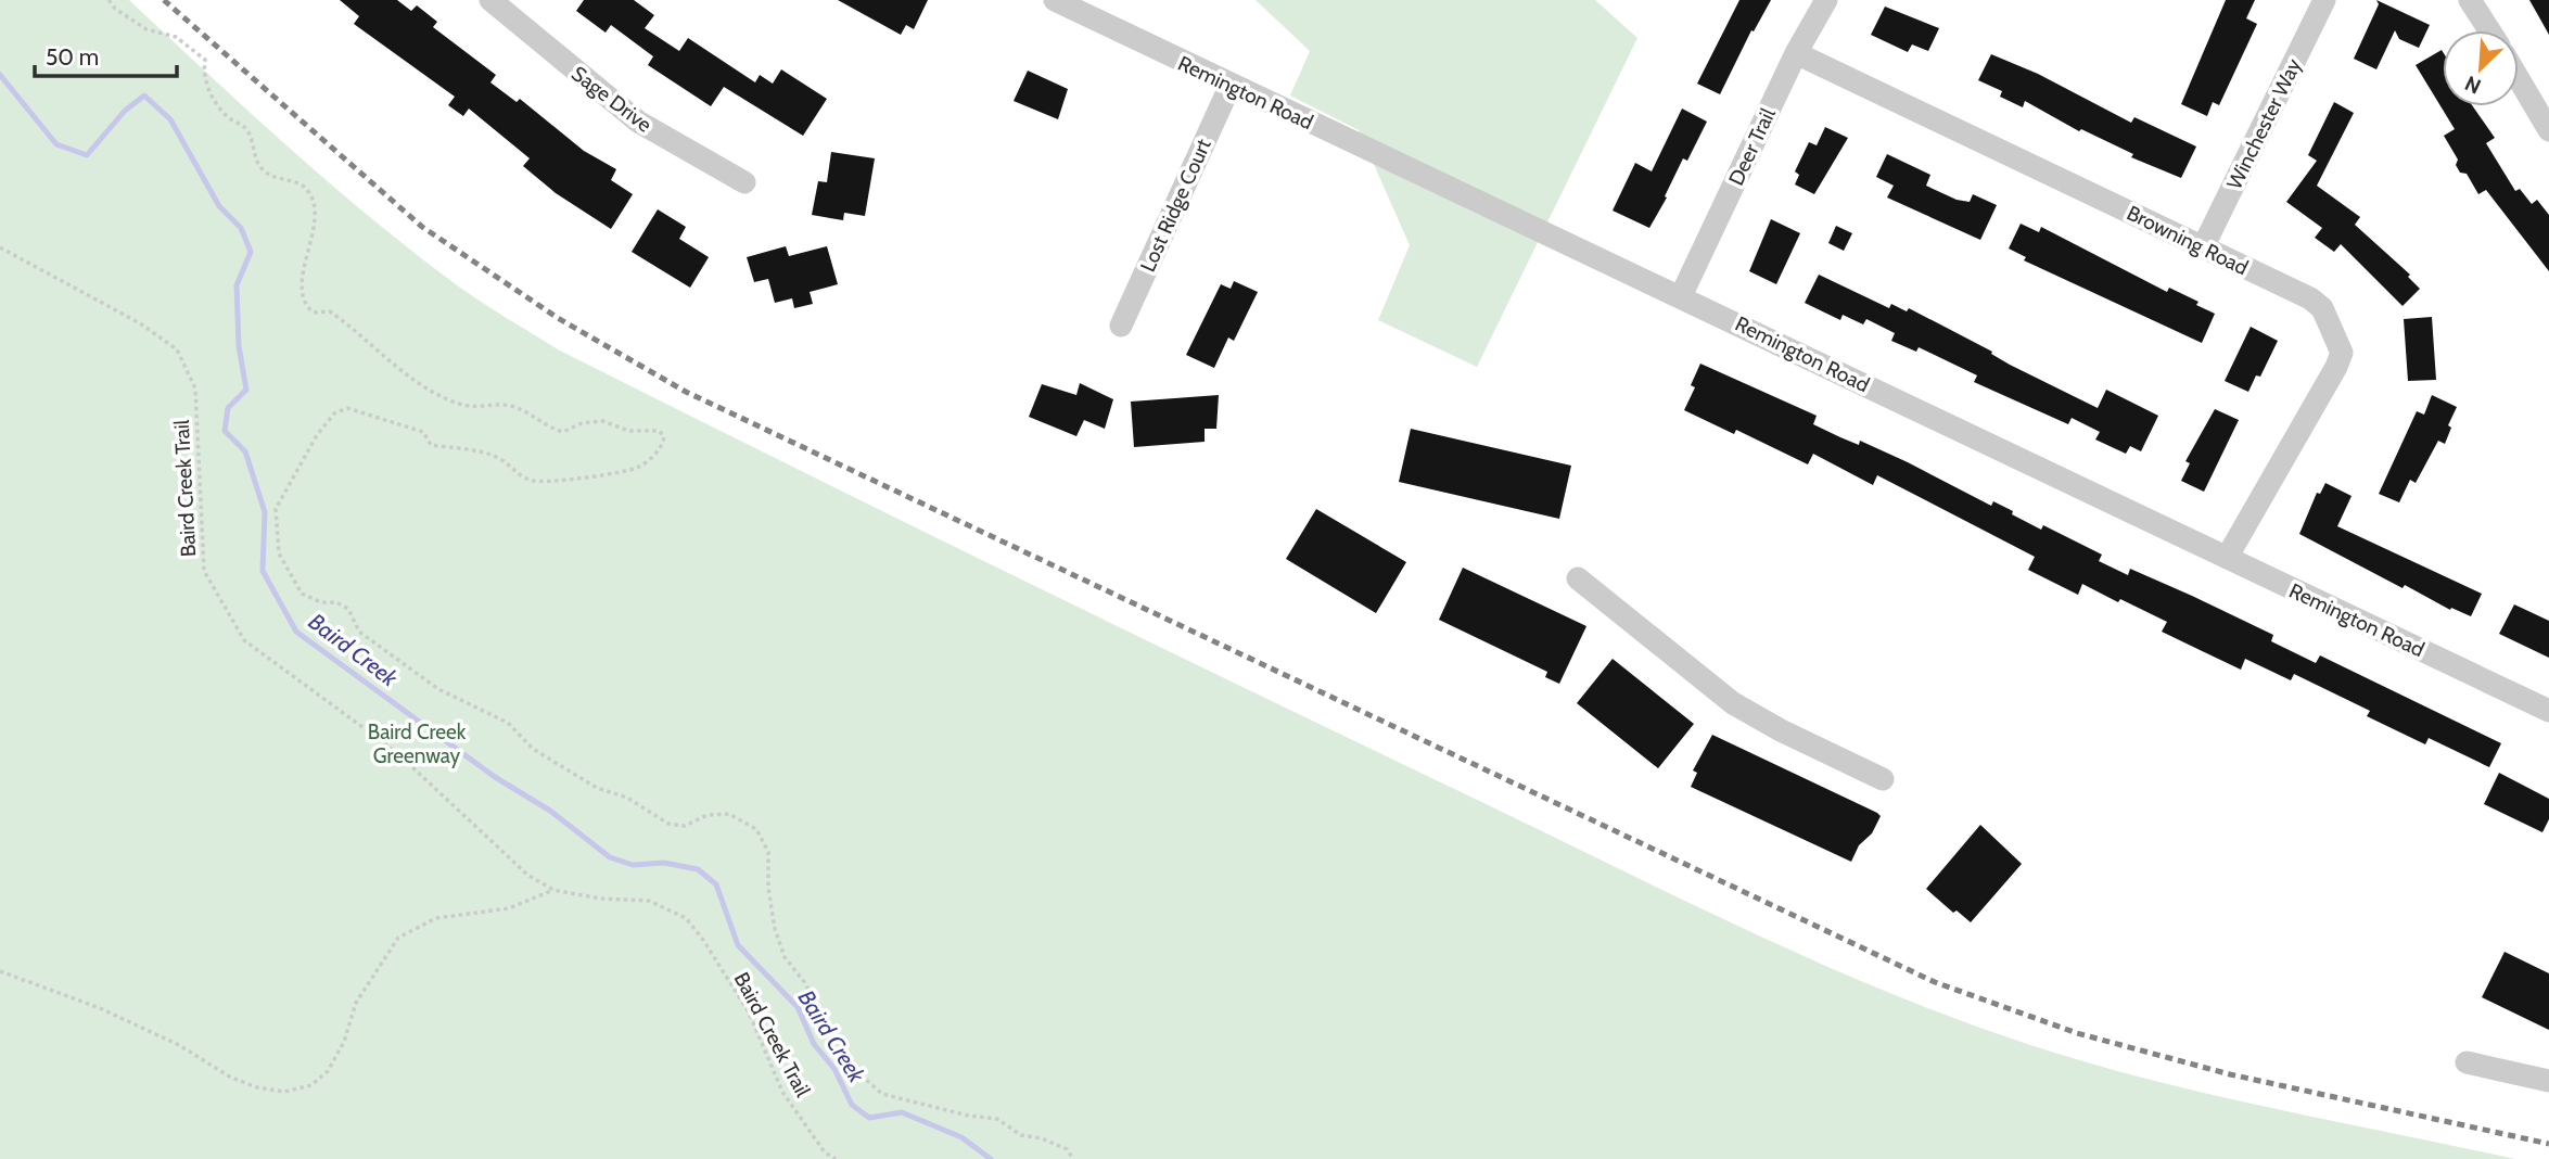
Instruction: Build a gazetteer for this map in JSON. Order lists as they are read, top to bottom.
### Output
{
  "streets": {
    "street": [
      "Remington Road",
      "Sage Drive",
      "Winchester Way",
      "Deer Trail",
      "Lost Ridge Court",
      "Browning Road"
    ],
    "path": ["Baird Creek Trail"]
  },
  "crossings": [
    ["Remington Road", "Deer Trail"],
    ["Remington Road", "Lost Ridge Court"],
    ["Remington Road", "Browning Road"],
    ["Winchester Way", "Browning Road"],
    ["Deer Trail", "Browning Road"]
  ],
  "water": ["Baird Creek"],
  "parks": ["Baird Creek Greenway"],
  "scale_bar": "50 m",
  "north": "bottom left"
}
